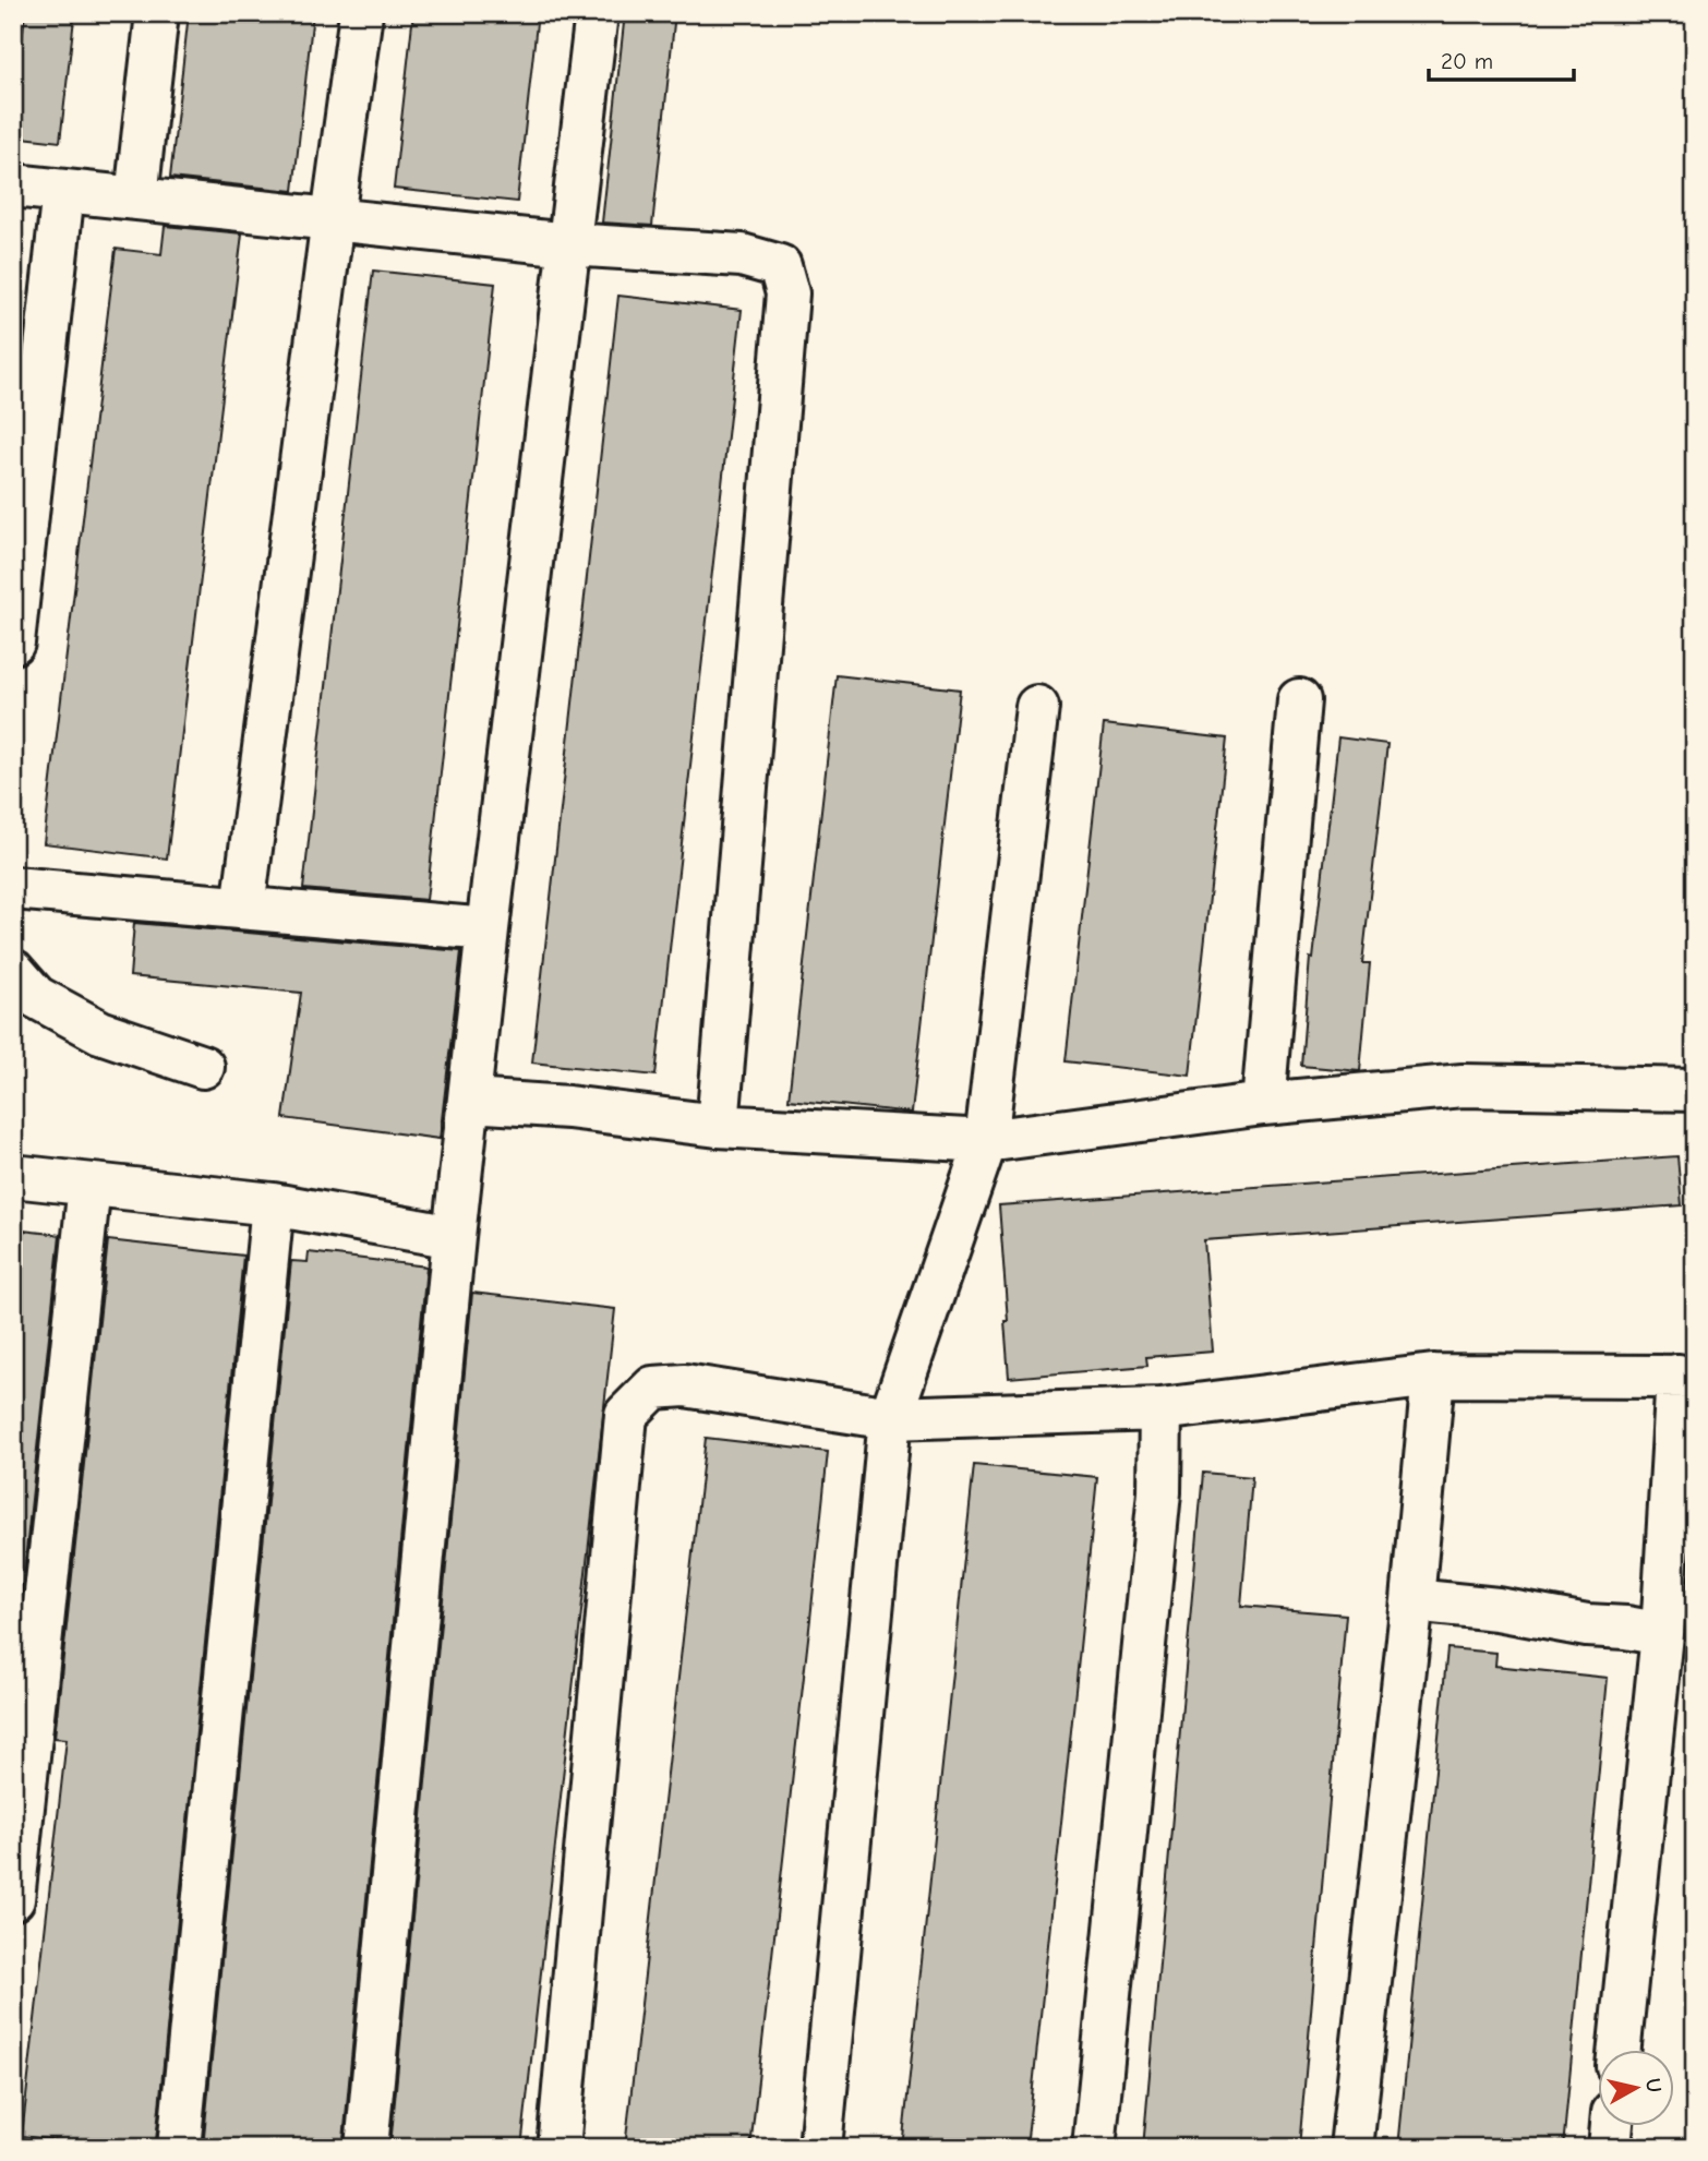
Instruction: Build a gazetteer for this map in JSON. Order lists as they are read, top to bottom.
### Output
{
  "scale_bar": "20 m",
  "north": "right"
}
